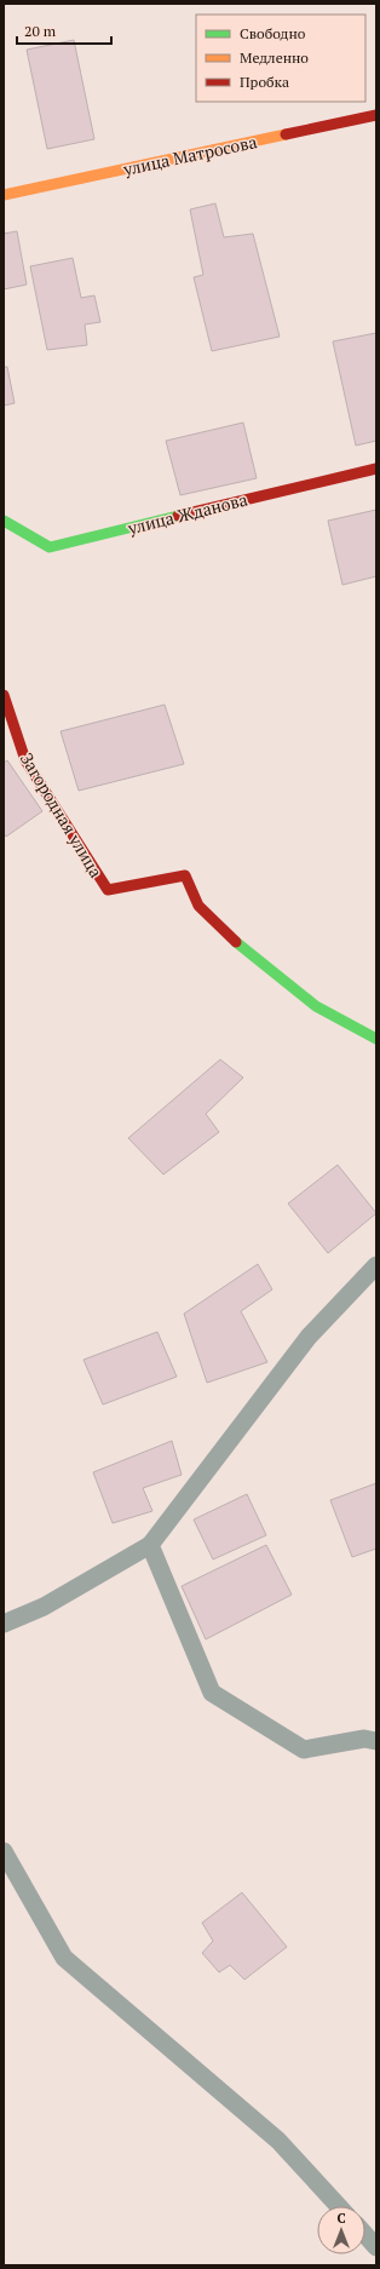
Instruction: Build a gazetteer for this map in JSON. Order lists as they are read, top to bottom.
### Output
{
  "streets": {
    "street": ["улица Матросова", "улица Жданова", "Загородная улица"]
  },
  "legend": ["Свободно", "Медленно", "Пробка"],
  "scale_bar": "20 m",
  "north": "top"
}
